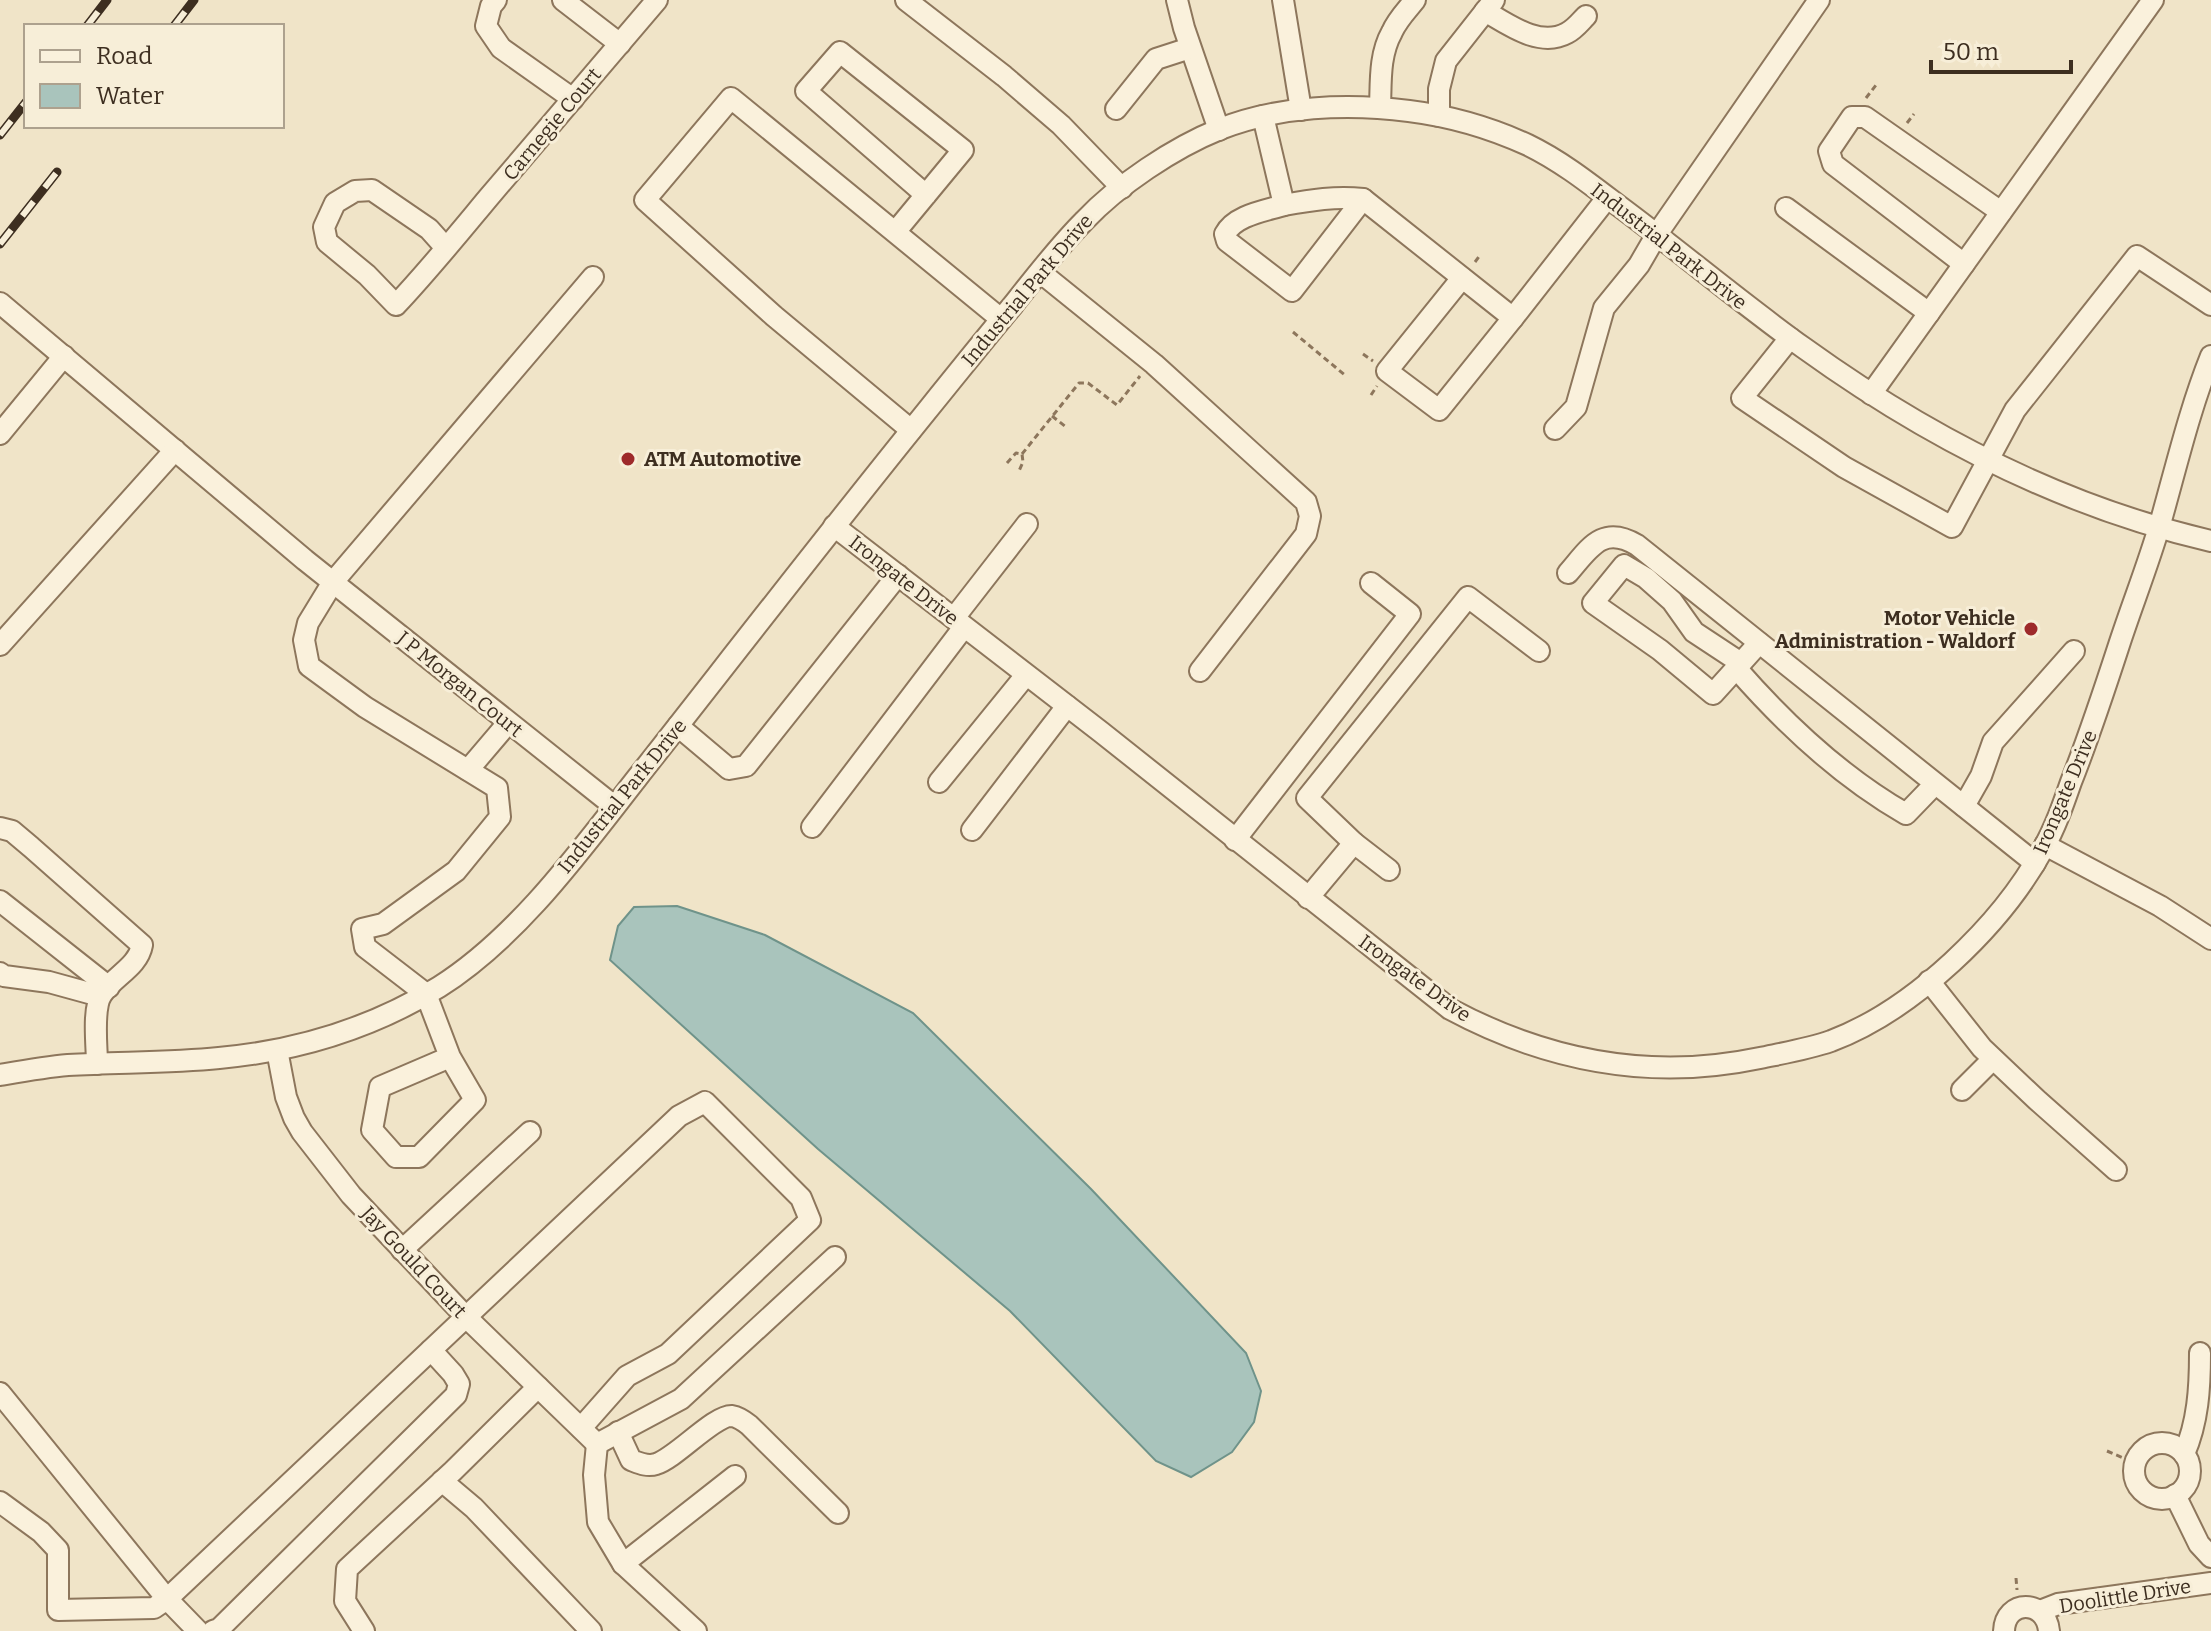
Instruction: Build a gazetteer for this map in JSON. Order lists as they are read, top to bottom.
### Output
{
  "streets": {
    "street": [
      "Carnegie Court",
      "Industrial Park Drive",
      "Irongate Drive",
      "J P Morgan Court",
      "Jay Gould Court",
      "Doolittle Drive"
    ]
  },
  "crossings": [
    ["Industrial Park Drive", "Irongate Drive"],
    ["Industrial Park Drive", "J P Morgan Court"],
    ["Industrial Park Drive", "Jay Gould Court"]
  ],
  "places": ["ATM Automotive", "Motor Vehicle Administration - Waldorf"],
  "legend": ["Road", "Water"],
  "scale_bar": "50 m"
}
